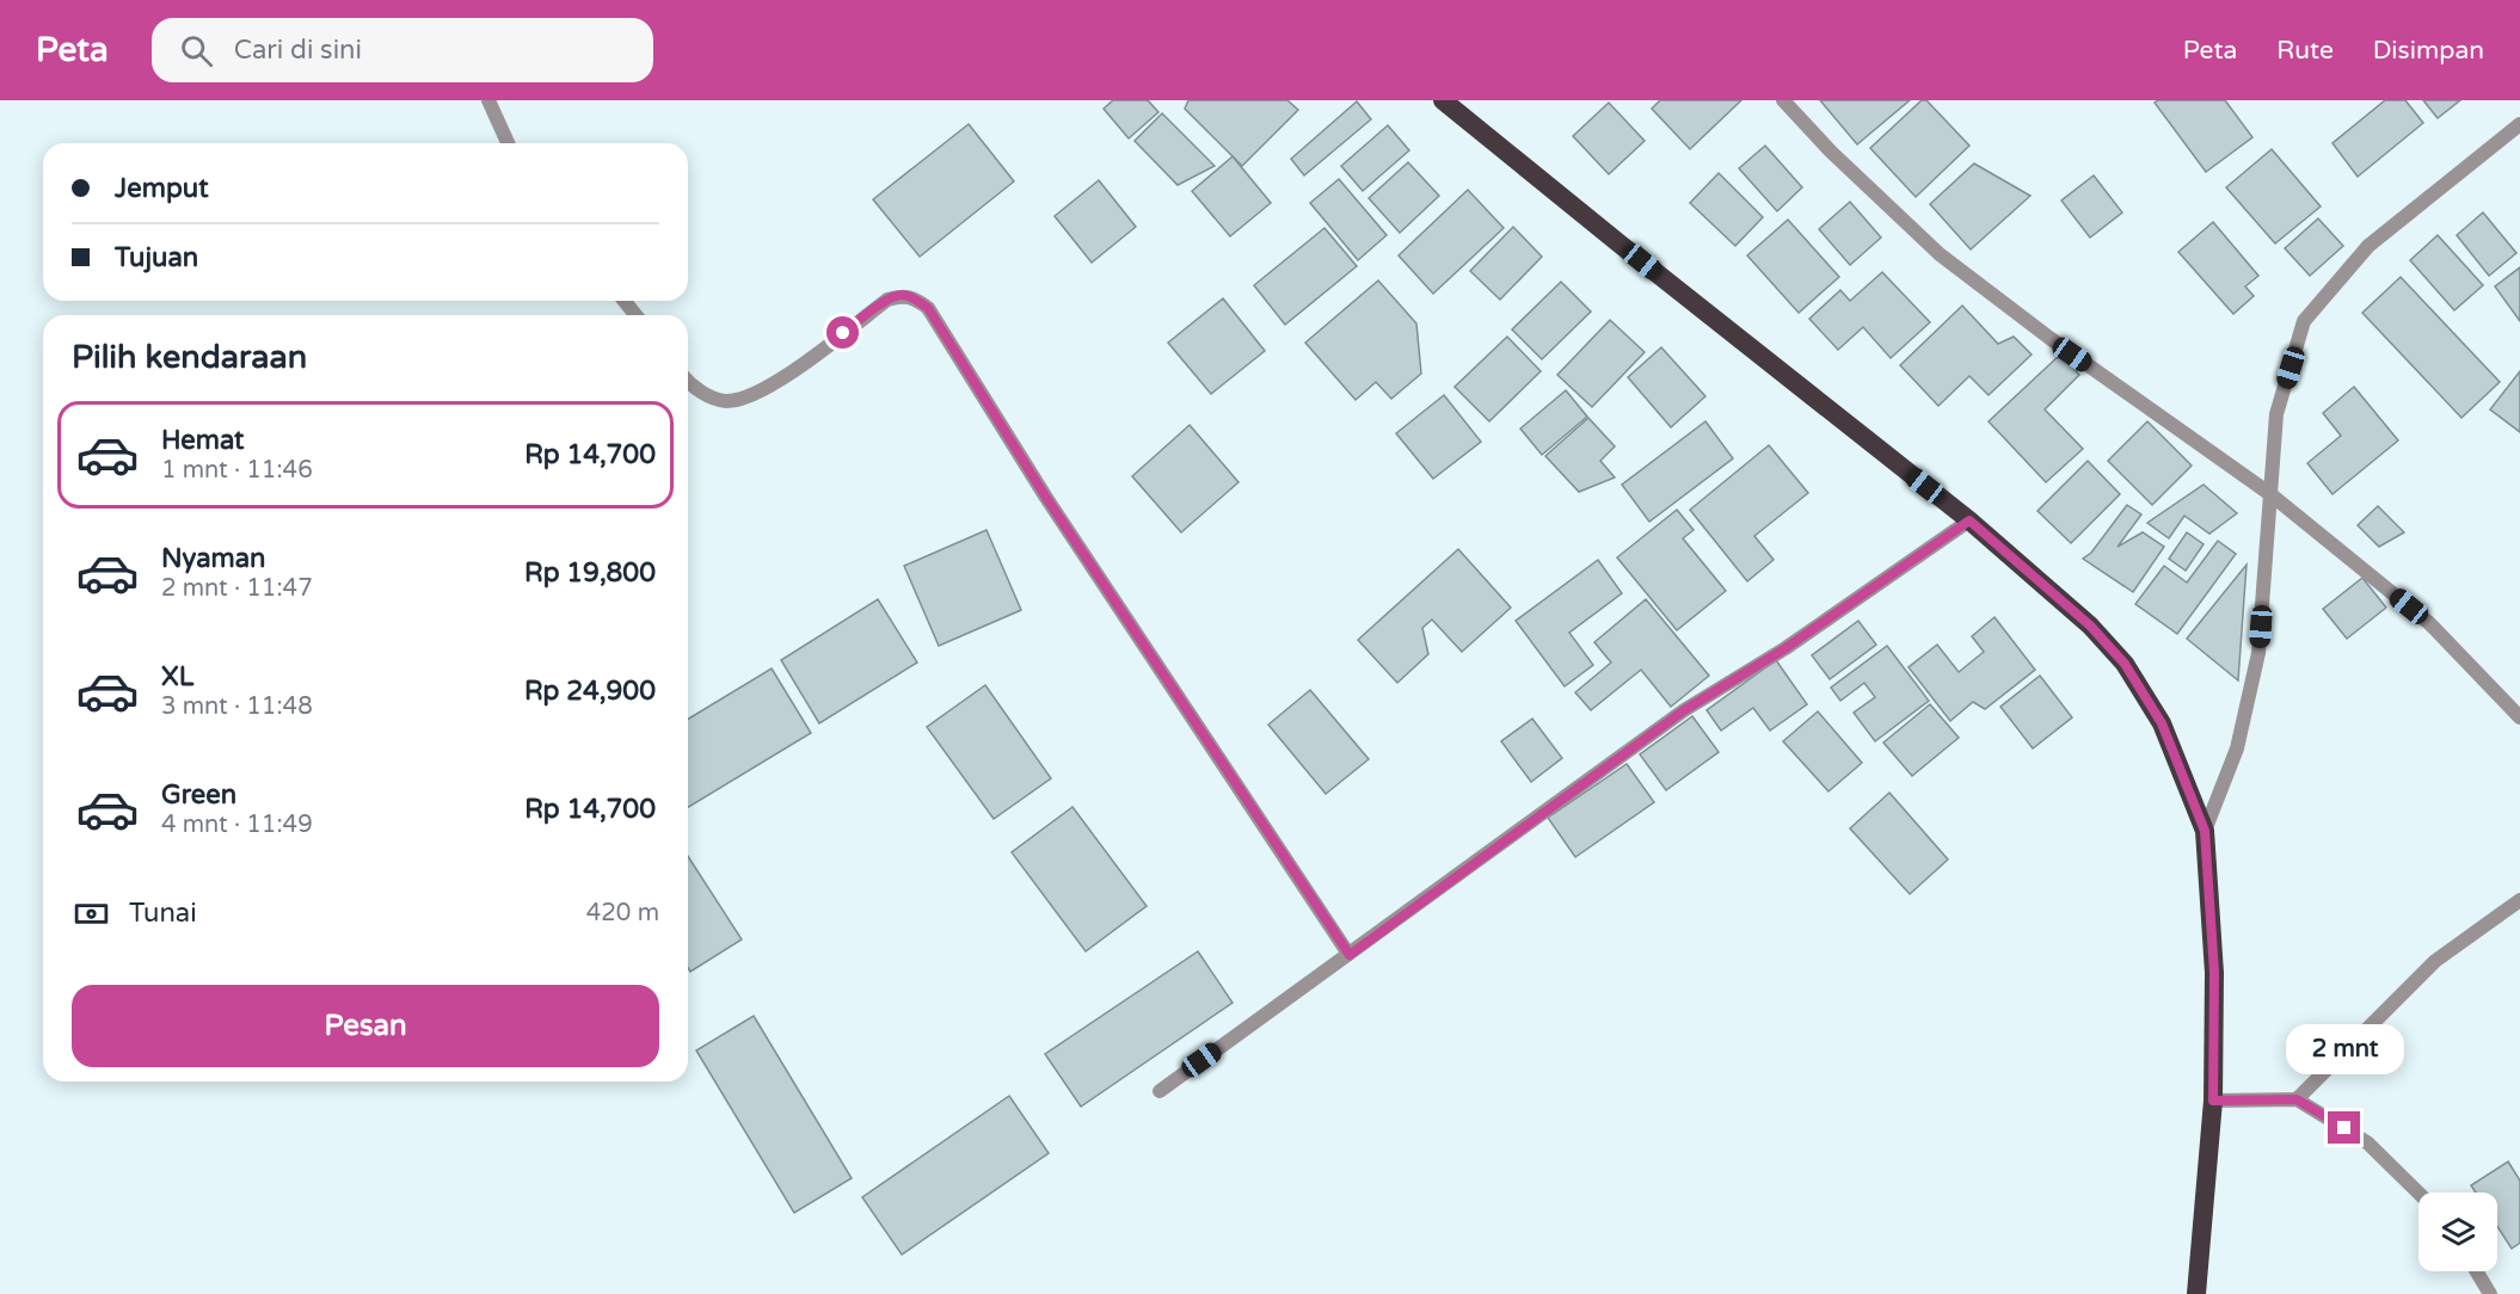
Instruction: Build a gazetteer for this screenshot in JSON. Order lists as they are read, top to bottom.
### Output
{
  "page": {
    "header": "Peta",
    "search": "Cari di sini",
    "nav": ["Peta", "Rute", "Disimpan"],
    "banner": ["Jemput", "Tujuan"],
    "heading": "Pilih kendaraan",
    "list": [
      {
        "name": "Hemat",
        "note": "1 mnt · 11:46",
        "value": "Rp 14,700"
      },
      {
        "name": "Nyaman",
        "note": "2 mnt · 11:47",
        "value": "Rp 19,800"
      },
      {
        "name": "XL",
        "note": "3 mnt · 11:48",
        "value": "Rp 24,900"
      },
      {
        "name": "Green",
        "note": "4 mnt · 11:49",
        "value": "Rp 14,700"
      }
    ],
    "pay": ["Tunai", "420 m"],
    "buttons": "Pesan",
    "bubble": "2 mnt"
  }
}
